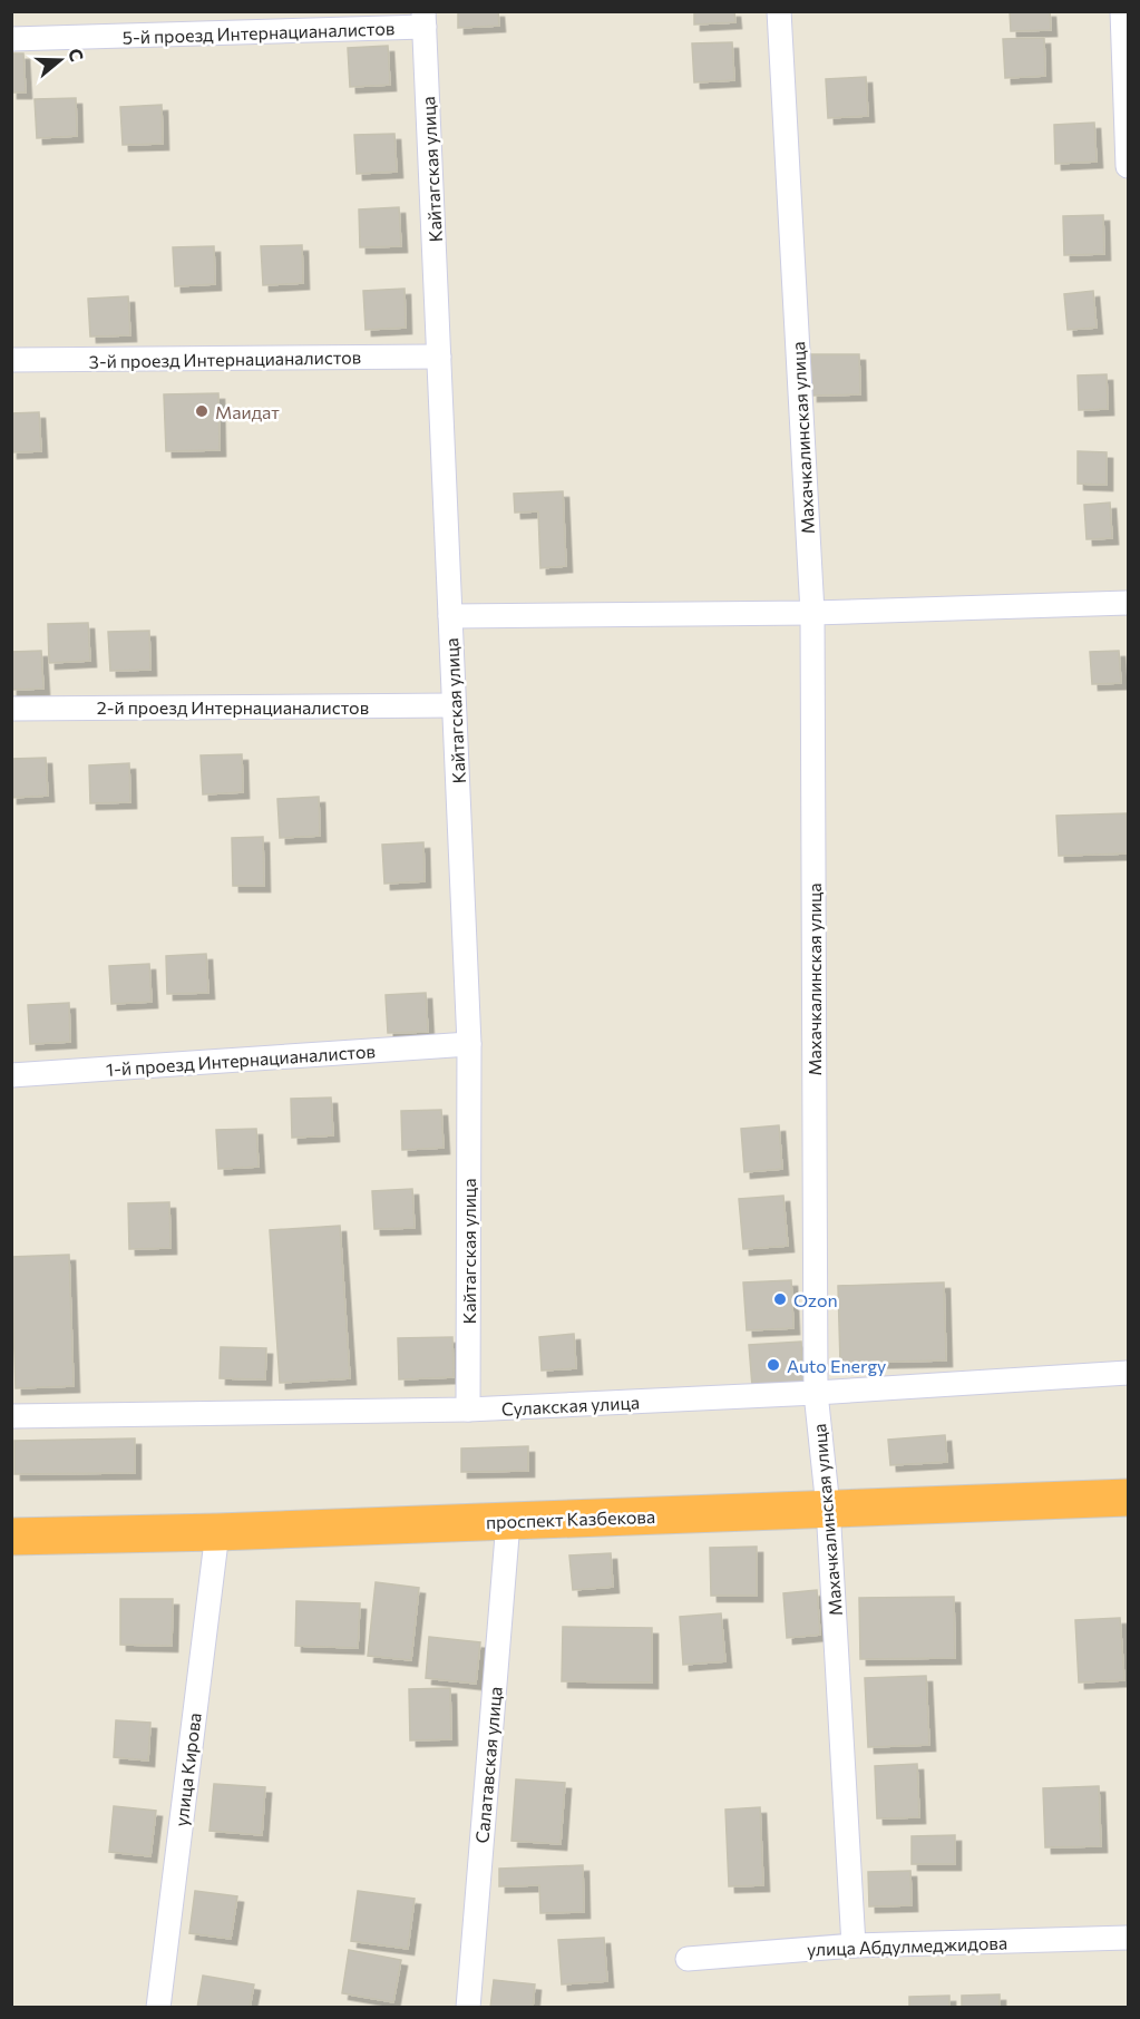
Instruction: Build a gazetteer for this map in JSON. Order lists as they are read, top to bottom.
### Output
{
  "streets": {
    "highway": ["проспект Казбекова"],
    "street": [
      "5-й проезд Интернацианалистов",
      "Кайтагская улица",
      "3-й проезд Интернацианалистов",
      "Махачкалинская улица",
      "2-й проезд Интернацианалистов",
      "1-й проезд Интернацианалистов",
      "Сулакская улица",
      "Салатавская улица",
      "улица Кирова",
      "улица Абдулмеджидова"
    ]
  },
  "crossings": [
    ["5-й проезд Интернацианалистов", "Кайтагская улица"],
    ["Кайтагская улица", "3-й проезд Интернацианалистов"],
    ["Кайтагская улица", "2-й проезд Интернацианалистов"],
    ["Кайтагская улица", "1-й проезд Интернацианалистов"],
    ["Кайтагская улица", "Сулакская улица"],
    ["Махачкалинская улица", "Сулакская улица"],
    ["Махачкалинская улица", "проспект Казбекова"],
    ["Махачкалинская улица", "улица Абдулмеджидова"],
    ["проспект Казбекова", "Салатавская улица"],
    ["проспект Казбекова", "улица Кирова"]
  ],
  "places": ["Маидат", "Ozon", "Auto Energy"],
  "north": "right"
}
